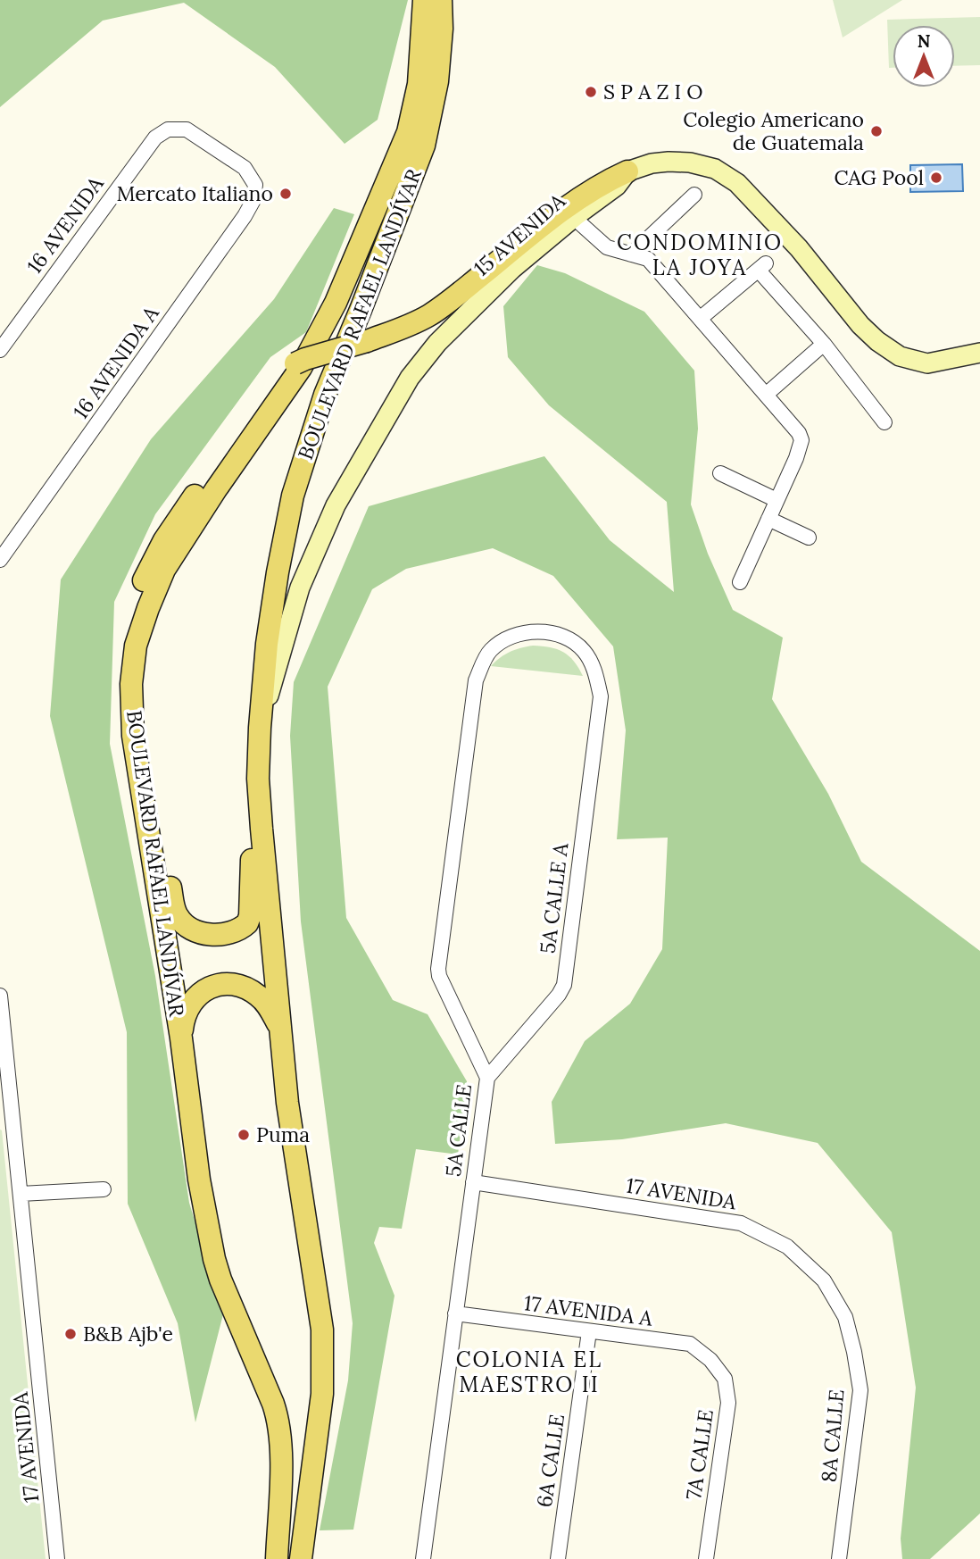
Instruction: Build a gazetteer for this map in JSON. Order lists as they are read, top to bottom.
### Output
{
  "streets": {
    "main road": ["BOULEVARD RAFAEL LANDÍVAR"],
    "street": [
      "16 AVENIDA",
      "15 AVENIDA",
      "16 AVENIDA A",
      "5A CALLE A",
      "5A CALLE",
      "17 AVENIDA",
      "17 AVENIDA A",
      "8A CALLE",
      "7A CALLE",
      "6A CALLE"
    ]
  },
  "crossings": [
    ["16 AVENIDA", "16 AVENIDA A"],
    ["15 AVENIDA", "BOULEVARD RAFAEL LANDÍVAR"],
    ["5A CALLE A", "5A CALLE"],
    ["5A CALLE", "17 AVENIDA"],
    ["5A CALLE", "17 AVENIDA A"],
    ["17 AVENIDA", "8A CALLE"],
    ["17 AVENIDA A", "7A CALLE"],
    ["17 AVENIDA A", "6A CALLE"]
  ],
  "districts": ["CONDOMINIO LA JOYA", "COLONIA EL MAESTRO II"],
  "places": [
    "S P A Z I O",
    "Colegio Americano de Guatemala",
    "CAG Pool",
    "Mercato Italiano",
    "Puma",
    "B&B Ajb'e"
  ],
  "north": "top"
}
